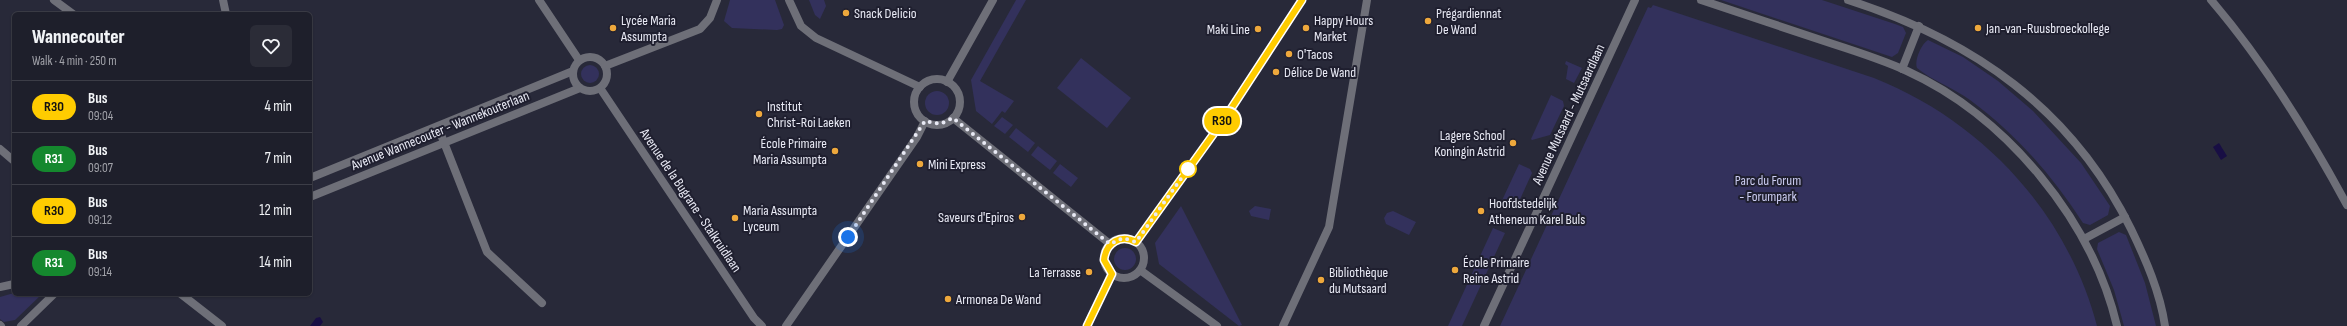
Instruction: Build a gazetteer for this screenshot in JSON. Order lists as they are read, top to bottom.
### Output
{
  "streets": {
    "street": ["Avenue Mutsaard - Mutsaardlaan", "Avenue Wannecouter - Wannekouterlaan", "Avenue de la Bugrane - Stalkruidlaan"]
  },
  "crossings": [
    ["Avenue Wannecouter - Wannekouterlaan", "Avenue de la Bugrane - Stalkruidlaan"]
  ],
  "parks": ["Parc du Forum - Forumpark"],
  "places": [
    "Snack Delicio",
    "Prégardiennat De Wand",
    "Lycée Maria Assumpta",
    "Happy Hours Market",
    "Jan-van-Ruusbroeckollege",
    "Maki Line",
    "O'Tacos",
    "Délice De Wand",
    "Institut Christ-Roi Laeken",
    "Lagere School Koningin Astrid",
    "École Primaire Maria Assumpta",
    "Mini Express",
    "Hoofdstedelijk Atheneum Karel Buls",
    "Saveurs d'Epiros",
    "Maria Assumpta Lyceum",
    "École Primaire Reine Astrid",
    "La Terrasse",
    "Bibliothèque du Mutsaard",
    "Armonea De Wand"
  ],
  "lines": ["bus line R30"],
  "page": {
    "on_map": "R30",
    "heading": ["Wannecouter", "Walk · 4 min · 250 m"],
    "list": [
      {
        "mark": "R30",
        "name": "Bus",
        "note": "09:04",
        "value": "4 min"
      },
      {
        "mark": "R31",
        "name": "Bus",
        "note": "09:07",
        "value": "7 min"
      },
      {
        "mark": "R30",
        "name": "Bus",
        "note": "09:12",
        "value": "12 min"
      },
      {
        "mark": "R31",
        "name": "Bus",
        "note": "09:14",
        "value": "14 min"
      }
    ]
  }
}
